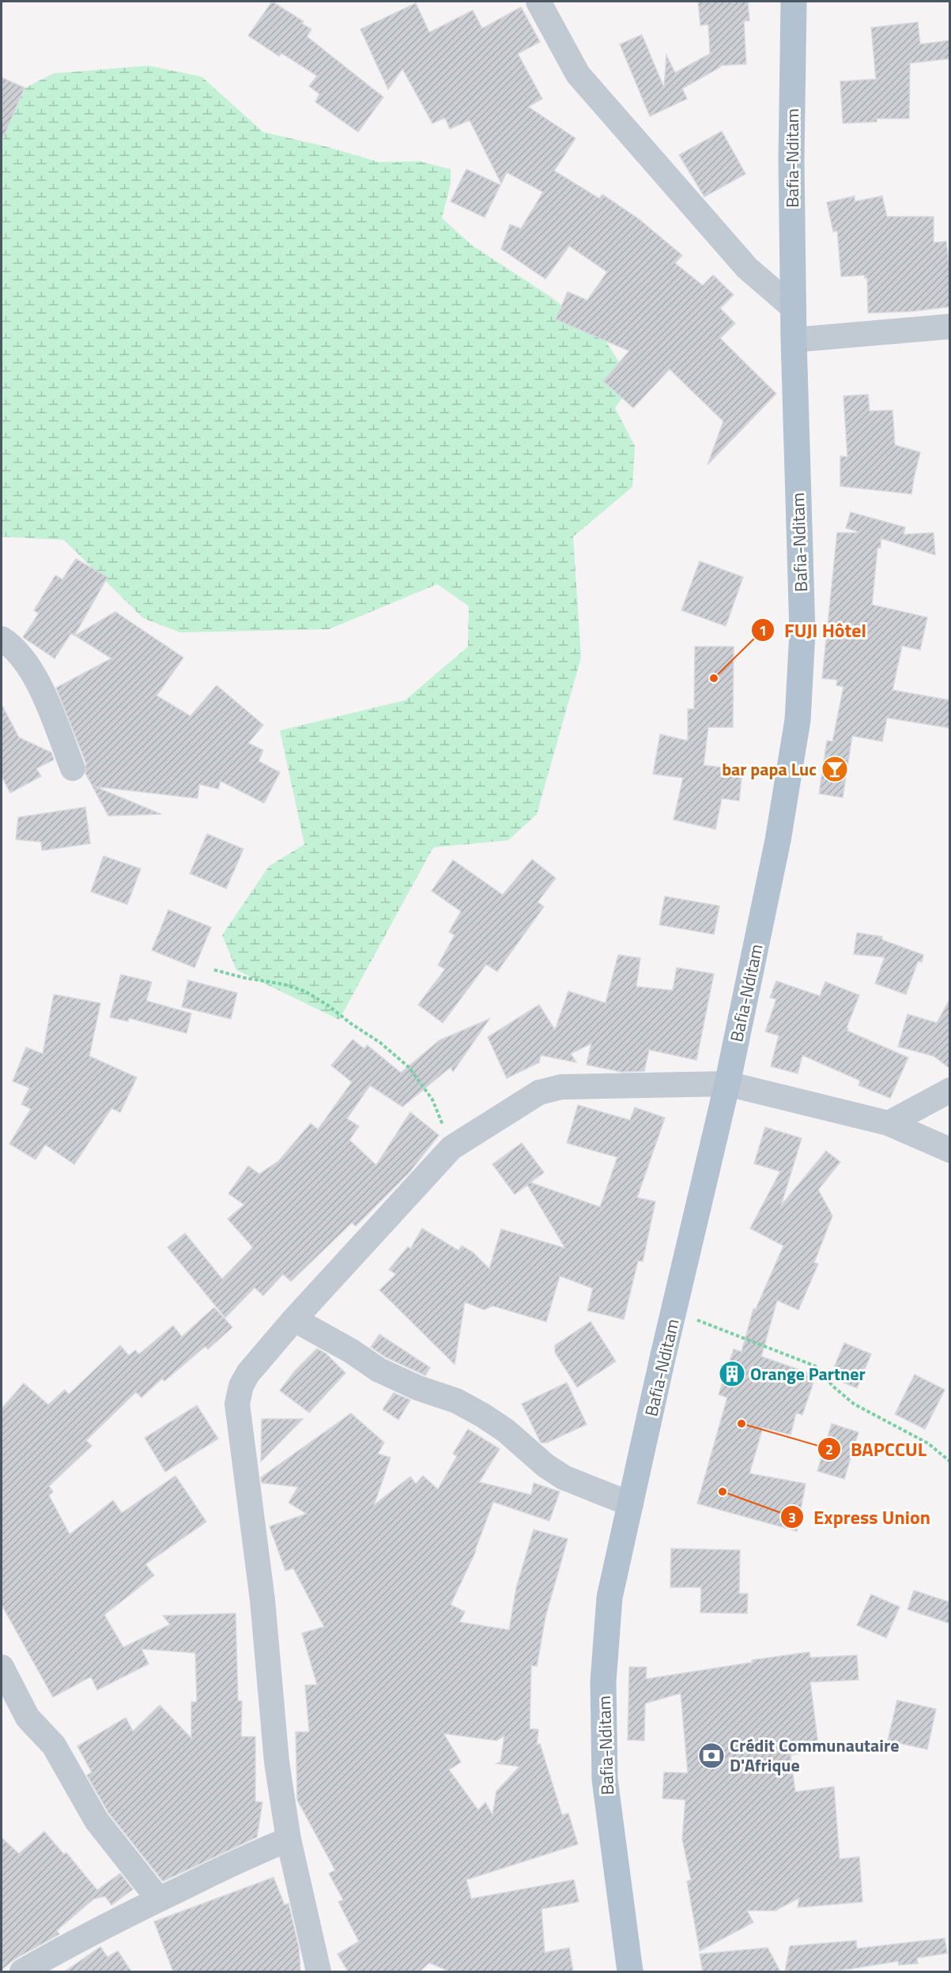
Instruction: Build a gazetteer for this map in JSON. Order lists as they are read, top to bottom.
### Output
{
  "streets": {
    "main road": ["Bafia-Nditam"]
  },
  "places": {
    "other": ["FUJI Hôtel", "BAPCCUL", "Express Union"],
    "bar": ["bar papa Luc"],
    "building": ["Orange Partner"],
    "bank": ["Crédit Communautaire D'Afrique"]
  }
}
